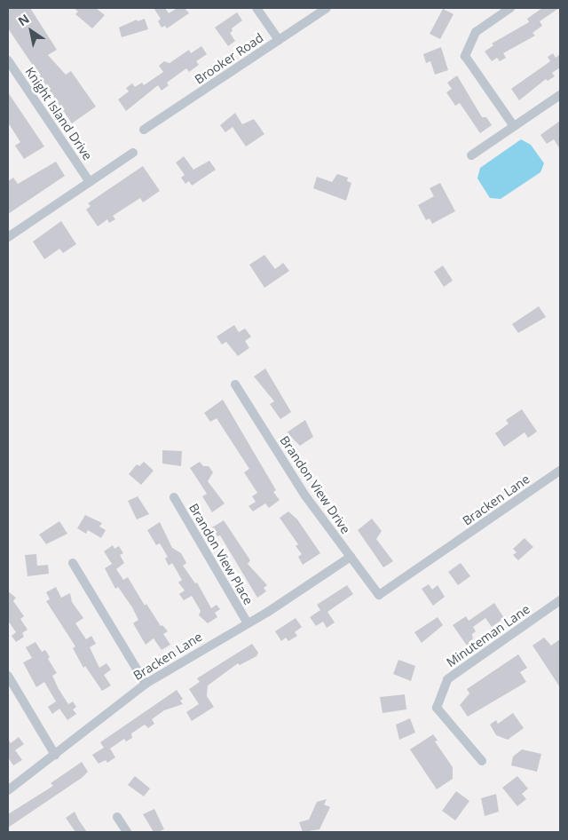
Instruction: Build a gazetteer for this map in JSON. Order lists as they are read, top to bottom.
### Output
{
  "streets": {
    "street": [
      "Brooker Road",
      "Knight Island Drive",
      "Brandon View Drive",
      "Bracken Lane",
      "Brandon View Place",
      "Minuteman Lane"
    ]
  },
  "crossings": [
    ["Brandon View Drive", "Bracken Lane"],
    ["Bracken Lane", "Brandon View Place"]
  ],
  "north": "top left"
}
